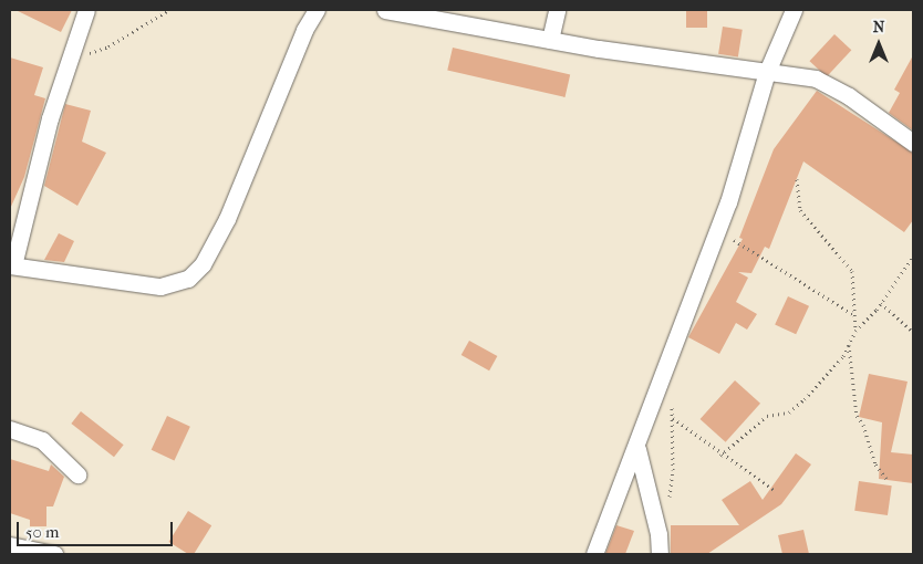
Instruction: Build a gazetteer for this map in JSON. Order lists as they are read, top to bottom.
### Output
{
  "scale_bar": "50 m",
  "north": "top"
}
